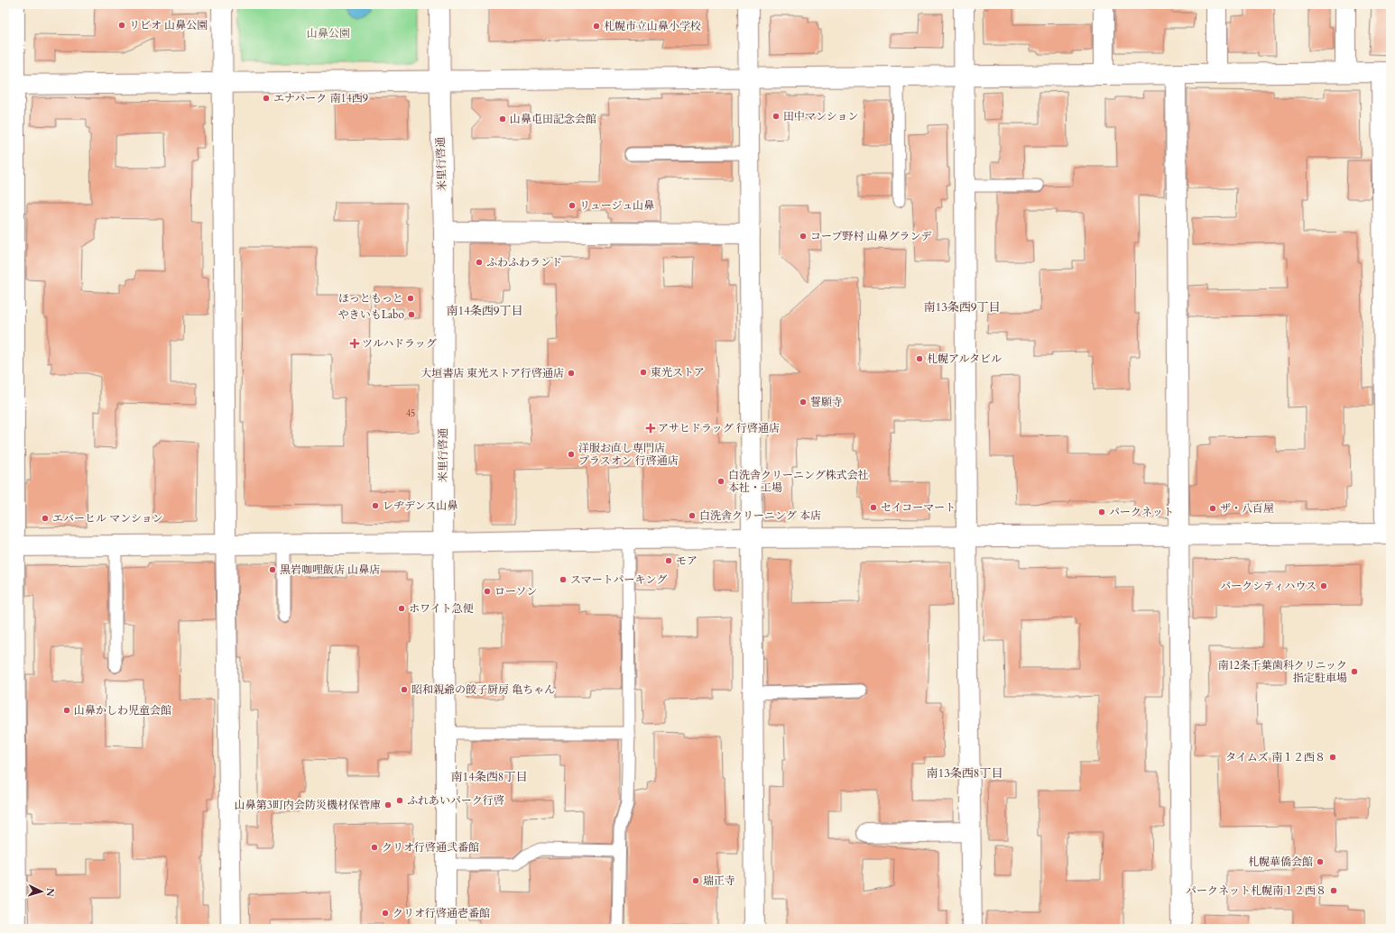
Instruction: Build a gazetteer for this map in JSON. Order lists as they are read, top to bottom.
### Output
{
  "streets": {
    "street": ["米里行啓通"]
  },
  "districts": [
    "南13条西9丁目",
    "南14条西9丁目",
    "南13条西8丁目",
    "南14条西8丁目"
  ],
  "parks": ["山鼻公園"],
  "places": {
    "other": [
      "リビオ 山鼻公園",
      "札幌市立山鼻小学校",
      "エナパーク 南14西9",
      "田中マンション",
      "山鼻屯田記念会館",
      "リュージュ山鼻",
      "コープ野村 山鼻グランデ",
      "ふわふわランド",
      "ほっともっと",
      "やきいもLabo",
      "札幌アルタビル",
      "東光ストア",
      "大垣書店 東光ストア行啓通店",
      "誓願寺",
      "洋服お直し専門店 プラスオン 行啓通店",
      "白洗舎クリーニング株式会社 本社・工場",
      "レヂデンス山鼻",
      "セイコーマート",
      "ザ・八百屋",
      "パークネット",
      "白洗舎クリーニング 本店",
      "エバーヒル マンション",
      "モア",
      "黒岩咖哩飯店 山鼻店",
      "スマートパーキング",
      "パークシティハウス",
      "ローソン",
      "ホワイト急便",
      "南12条千葉歯科クリニック 指定駐車場",
      "昭和親爺の餃子厨房 亀ちゃん",
      "山鼻かしわ児童会館",
      "タイムズ 南１２西８",
      "ふれあいパーク行啓",
      "山鼻第3町内会防災機材保管庫",
      "クリオ行啓通弐番館",
      "札幌華僑会館",
      "瑞正寺",
      "パークネット札幌南１２西８",
      "クリオ行啓通壱番館"
    ],
    "health": ["ツルハドラッグ", "アサヒドラッグ 行啓通店"]
  },
  "house_numbers": ["45"],
  "north": "right"
}
